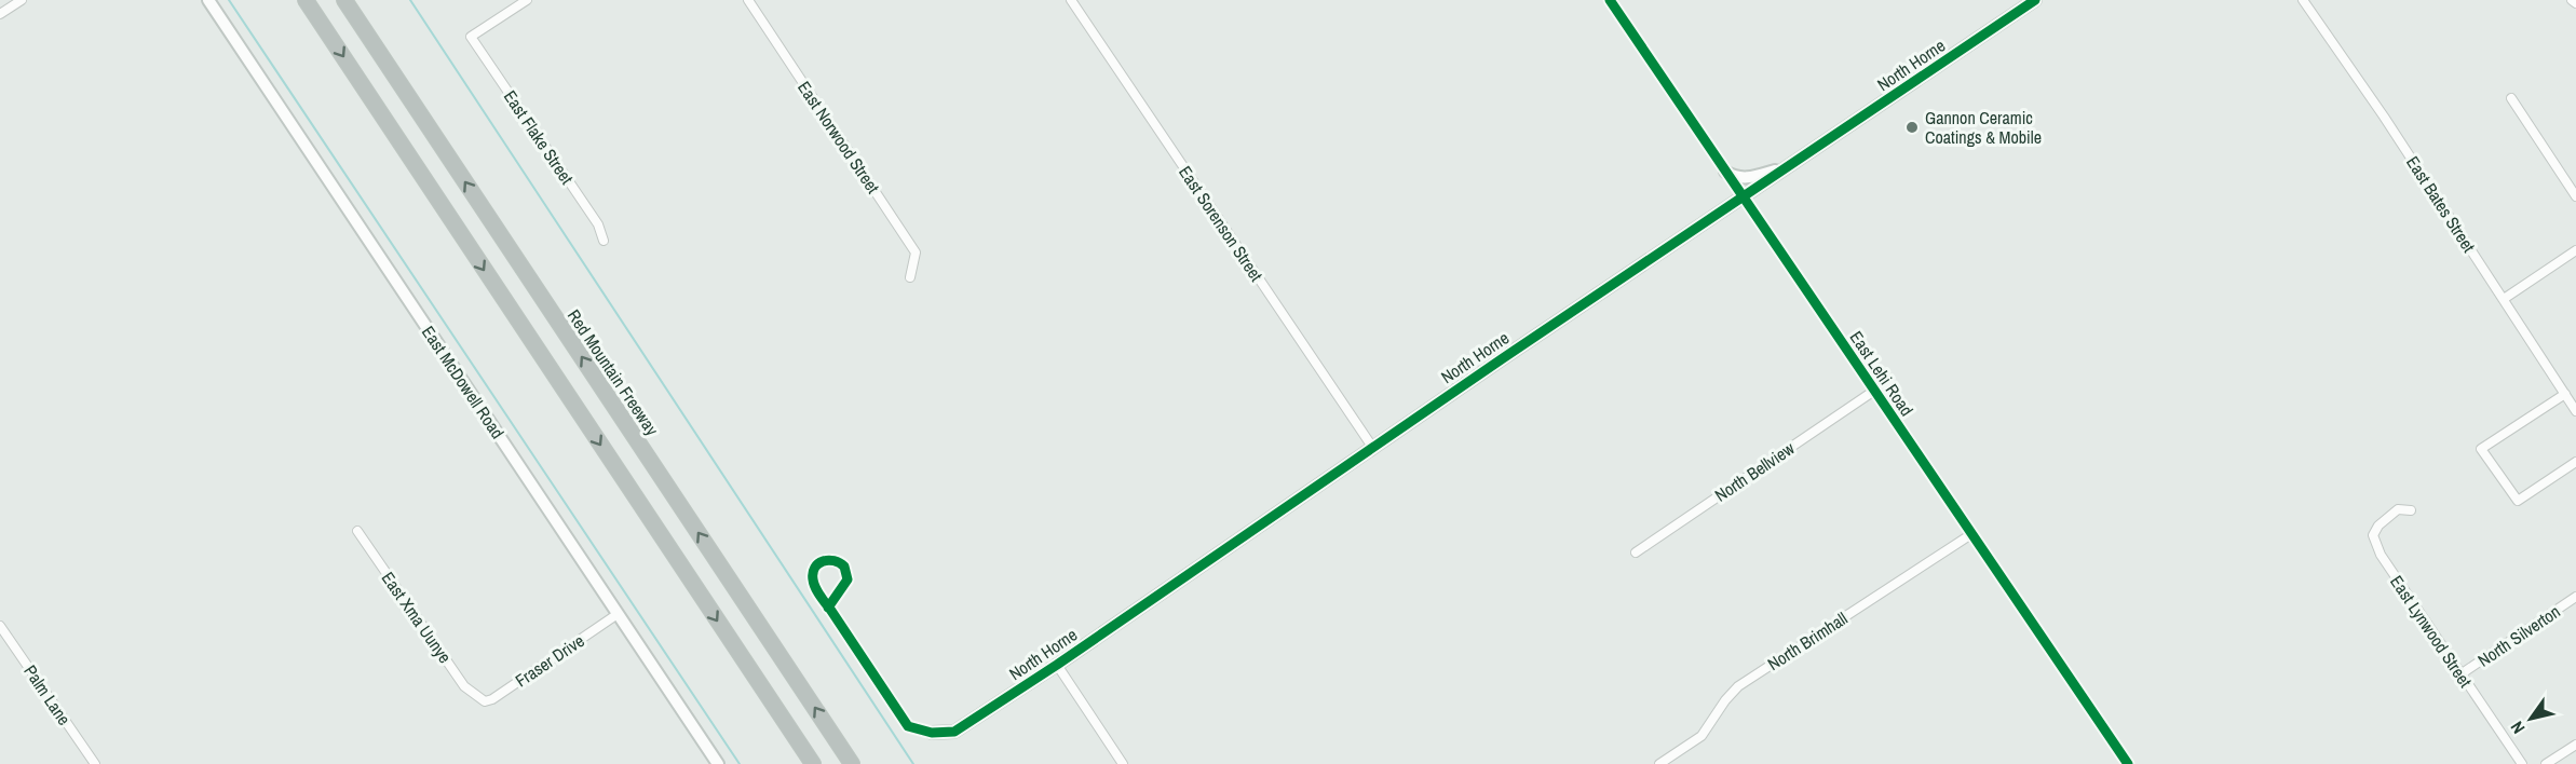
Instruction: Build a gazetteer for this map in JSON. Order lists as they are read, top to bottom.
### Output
{
  "streets": {
    "highway": ["Red Mountain Freeway"],
    "street": [
      "North Horne",
      "East Flake Street",
      "East Norwood Street",
      "East Bates Street",
      "East Sorenson Street",
      "East Lehi Road",
      "East McDowell Road",
      "North Bellview",
      "East Xma Uunye",
      "East Lynwood Street",
      "North Silverton",
      "North Brimhall",
      "Fraser Drive",
      "Palm Lane"
    ]
  },
  "crossings": [
    ["North Horne", "East Sorenson Street"],
    ["North Horne", "East Lehi Road"],
    ["East Lehi Road", "North Bellview"],
    ["East Lehi Road", "North Brimhall"],
    ["East McDowell Road", "Fraser Drive"],
    ["East Xma Uunye", "Fraser Drive"],
    ["East Lynwood Street", "North Silverton"]
  ],
  "places": ["Gannon Ceramic Coatings & Mobile"],
  "north": "bottom left"
}
